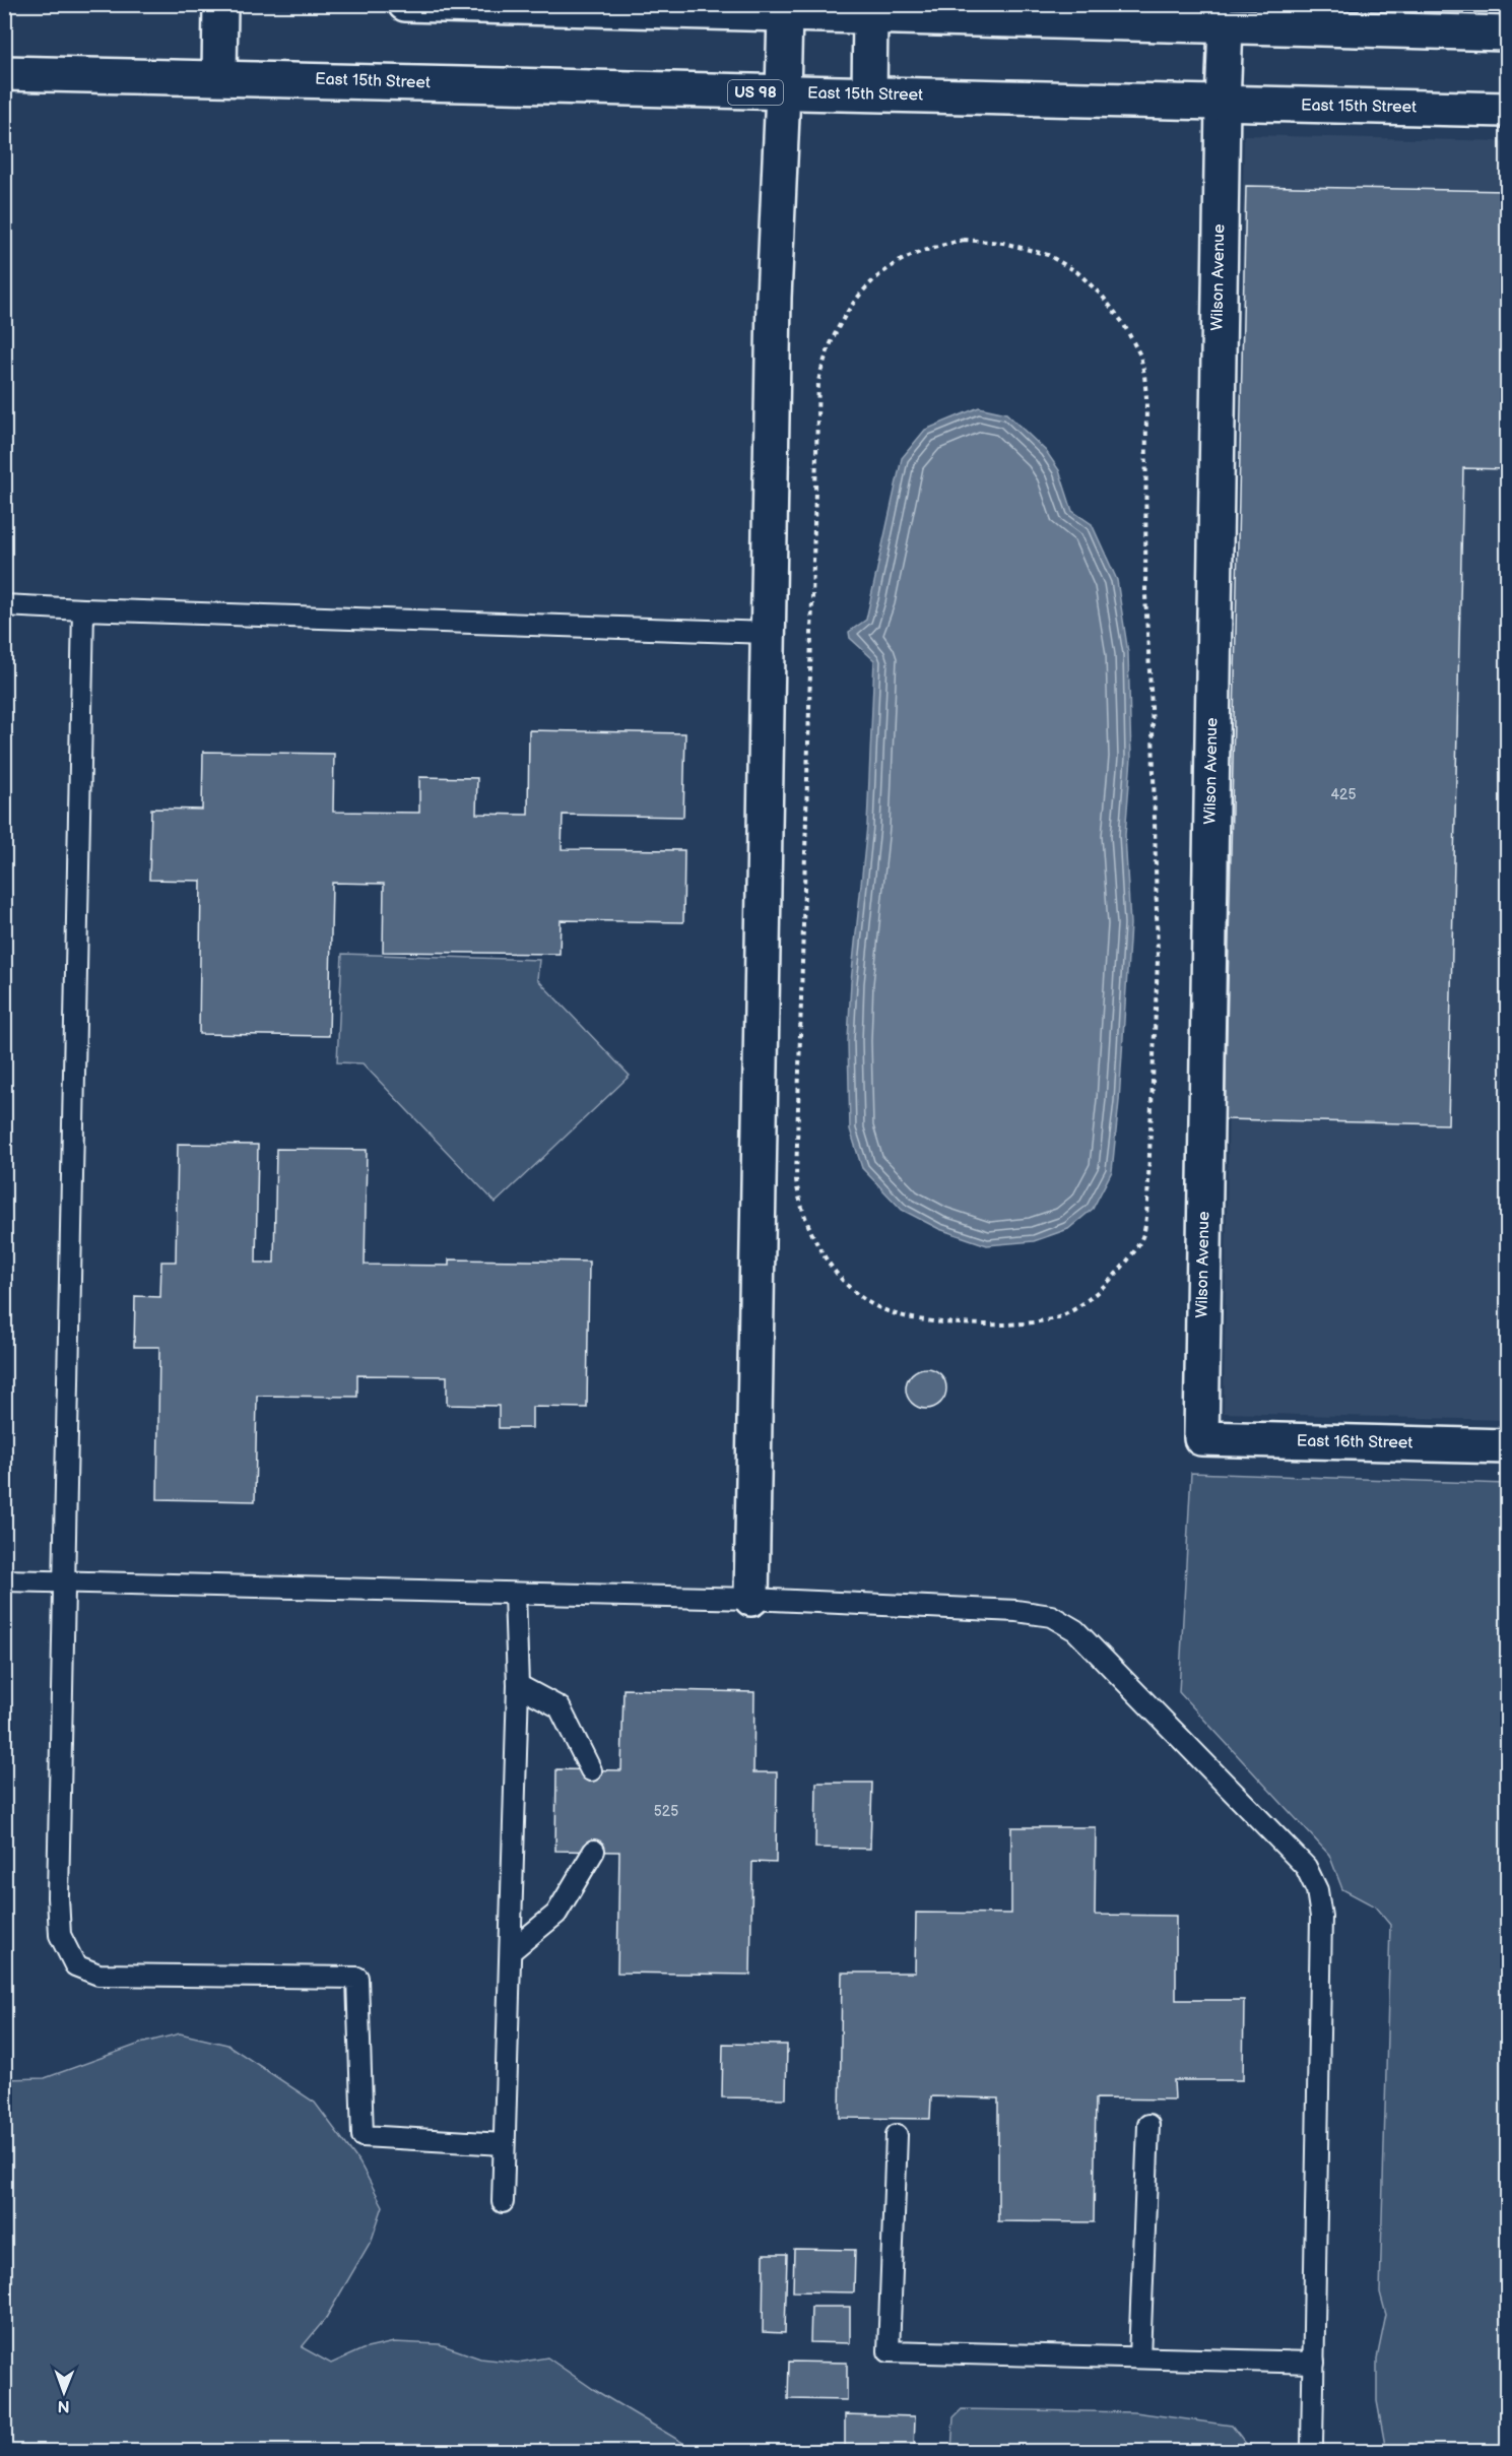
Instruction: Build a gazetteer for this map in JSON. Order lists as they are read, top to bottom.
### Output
{
  "streets": {
    "street": [
      "East 15th Street",
      "US 98",
      "Wilson Avenue",
      "East 16th Street"
    ]
  },
  "crossings": [
    ["East 15th Street", "Wilson Avenue"],
    ["Wilson Avenue", "East 16th Street"]
  ],
  "house_numbers": ["425", "525"],
  "north": "bottom"
}
